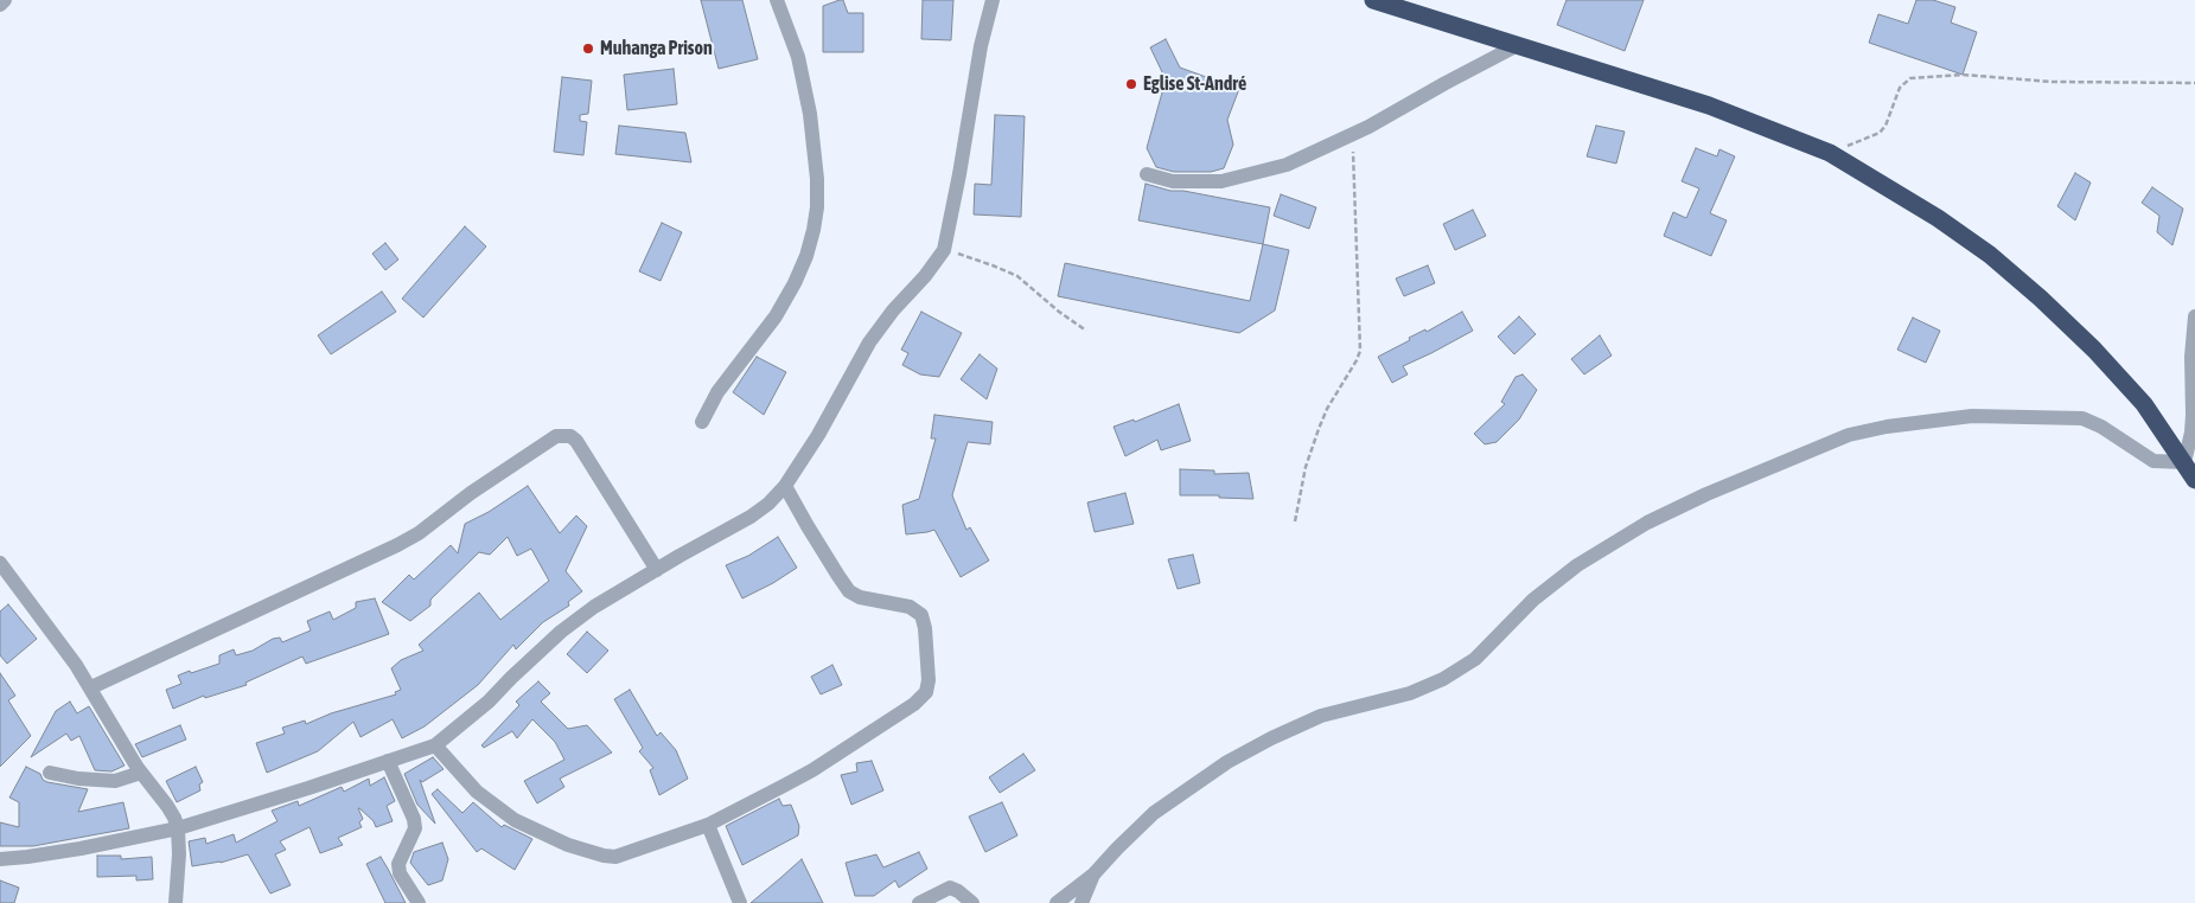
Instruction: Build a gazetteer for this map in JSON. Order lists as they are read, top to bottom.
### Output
{
  "places": ["Muhanga Prison", "Eglise St-André"]
}
